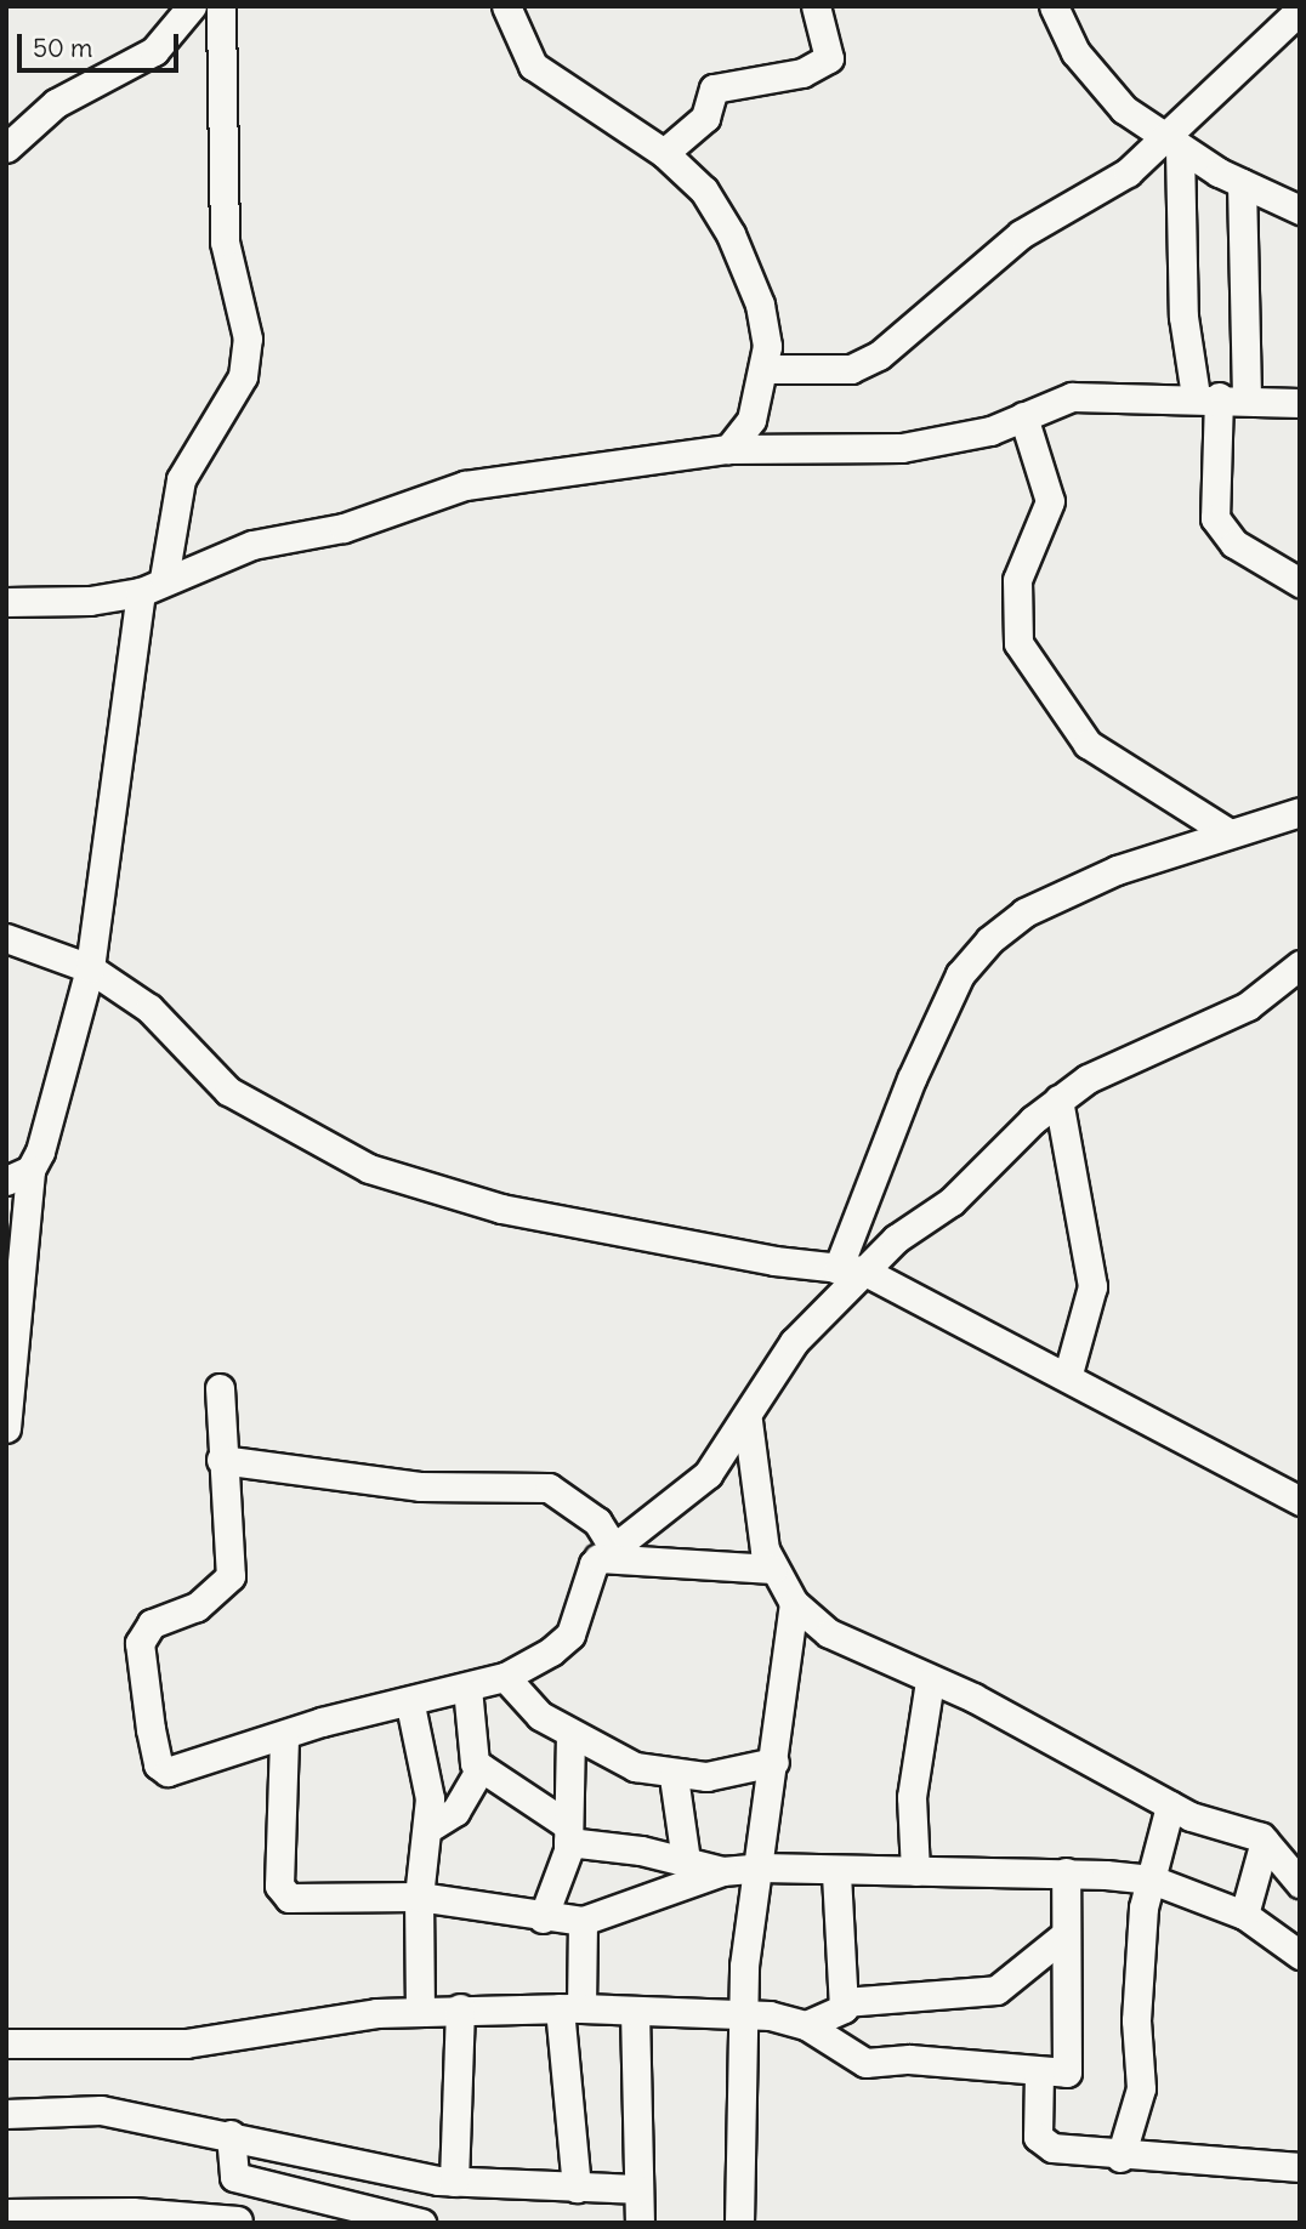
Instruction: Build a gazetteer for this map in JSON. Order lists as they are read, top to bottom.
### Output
{
  "scale_bar": "50 m"
}
